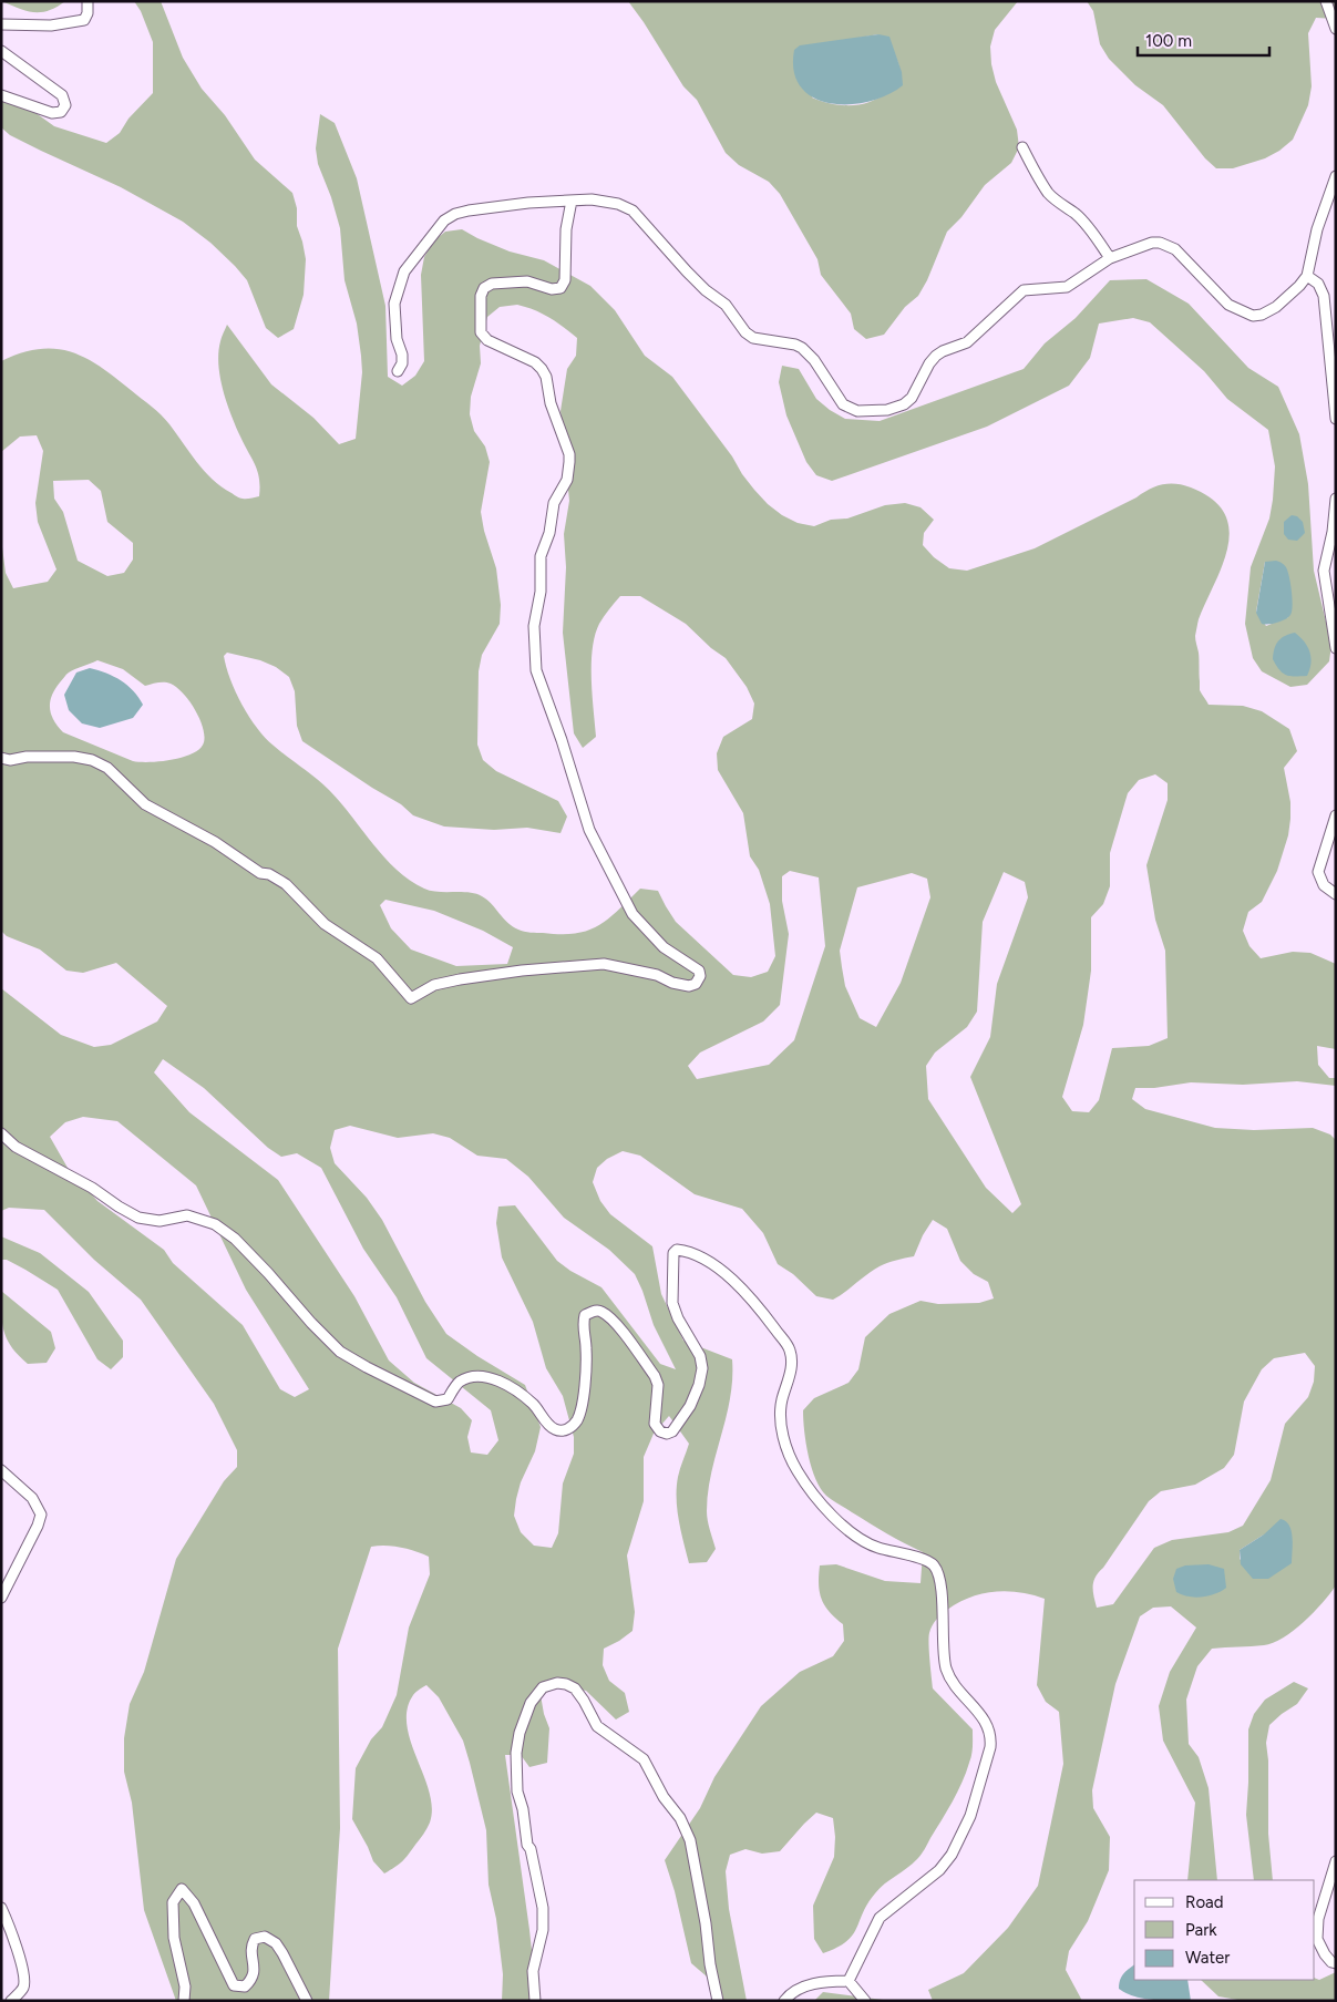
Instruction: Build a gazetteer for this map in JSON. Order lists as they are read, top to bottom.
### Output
{
  "legend": ["Road", "Park", "Water"],
  "scale_bar": "100 m"
}
